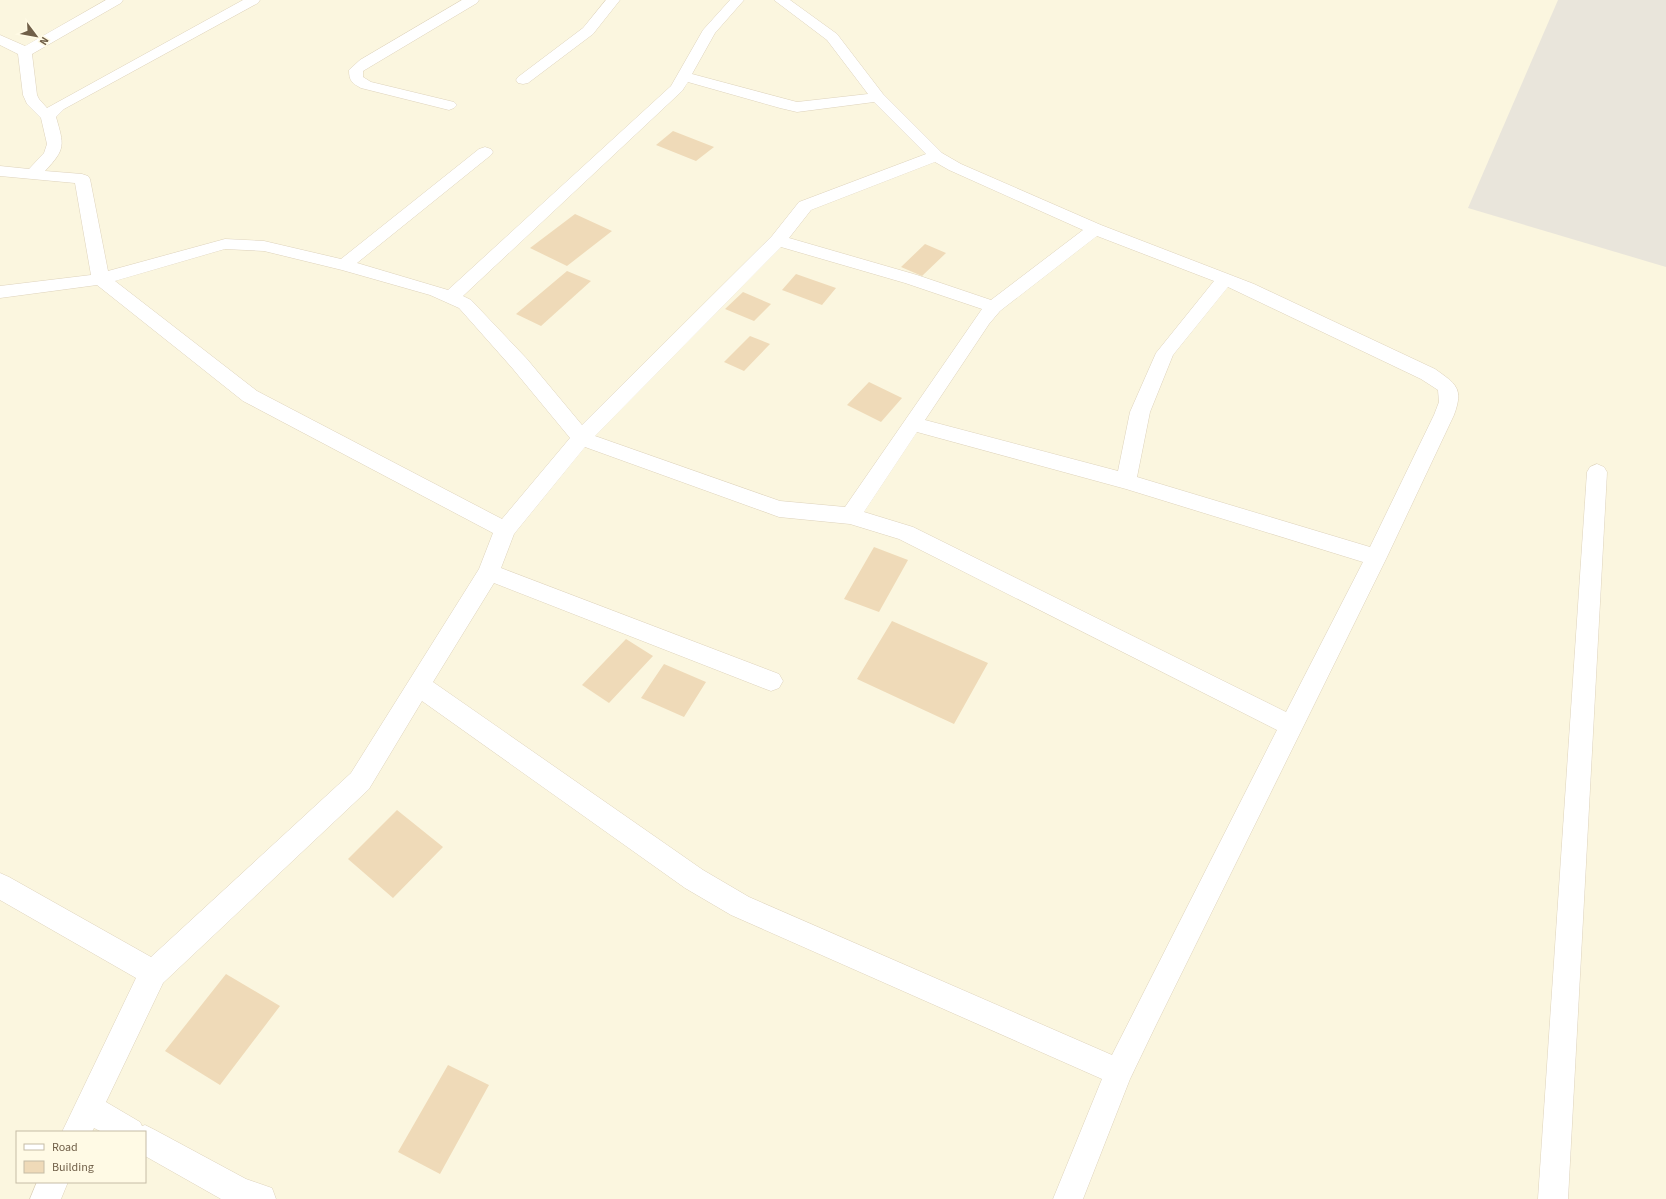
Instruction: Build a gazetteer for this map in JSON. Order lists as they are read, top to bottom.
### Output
{
  "legend": ["Road", "Building"],
  "north": "bottom right"
}
